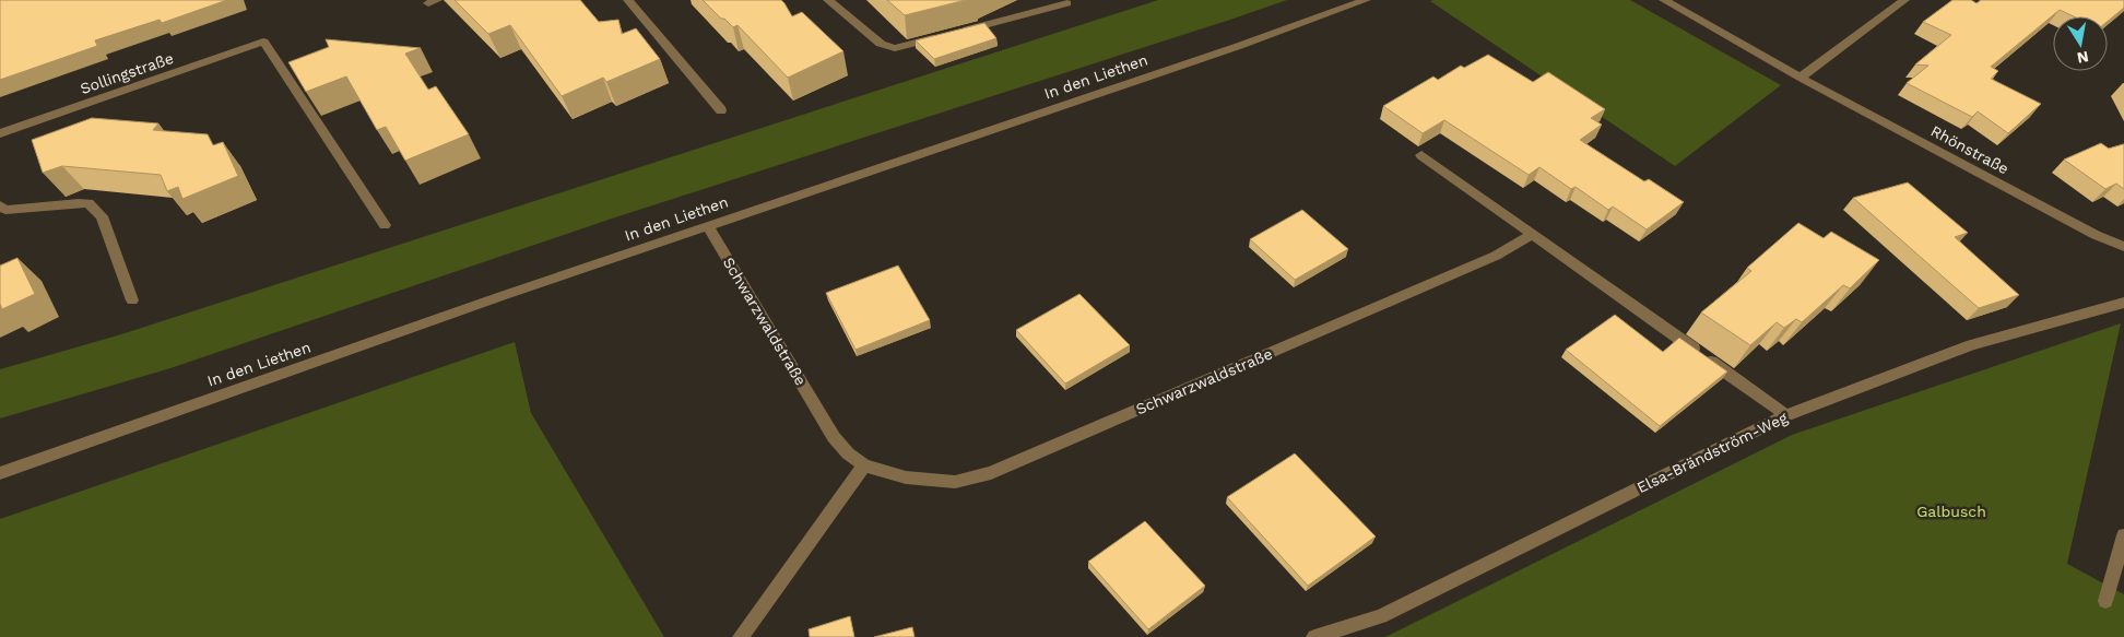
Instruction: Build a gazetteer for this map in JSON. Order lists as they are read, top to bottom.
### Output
{
  "streets": {
    "street": [
      "Sollingstraße",
      "In den Liethen",
      "Rhönstraße",
      "Schwarzwaldstraße",
      "Elsa-Brändström-Weg"
    ]
  },
  "crossings": [
    ["In den Liethen", "Schwarzwaldstraße"]
  ],
  "parks": ["Galbusch"],
  "north": "bottom"
}
